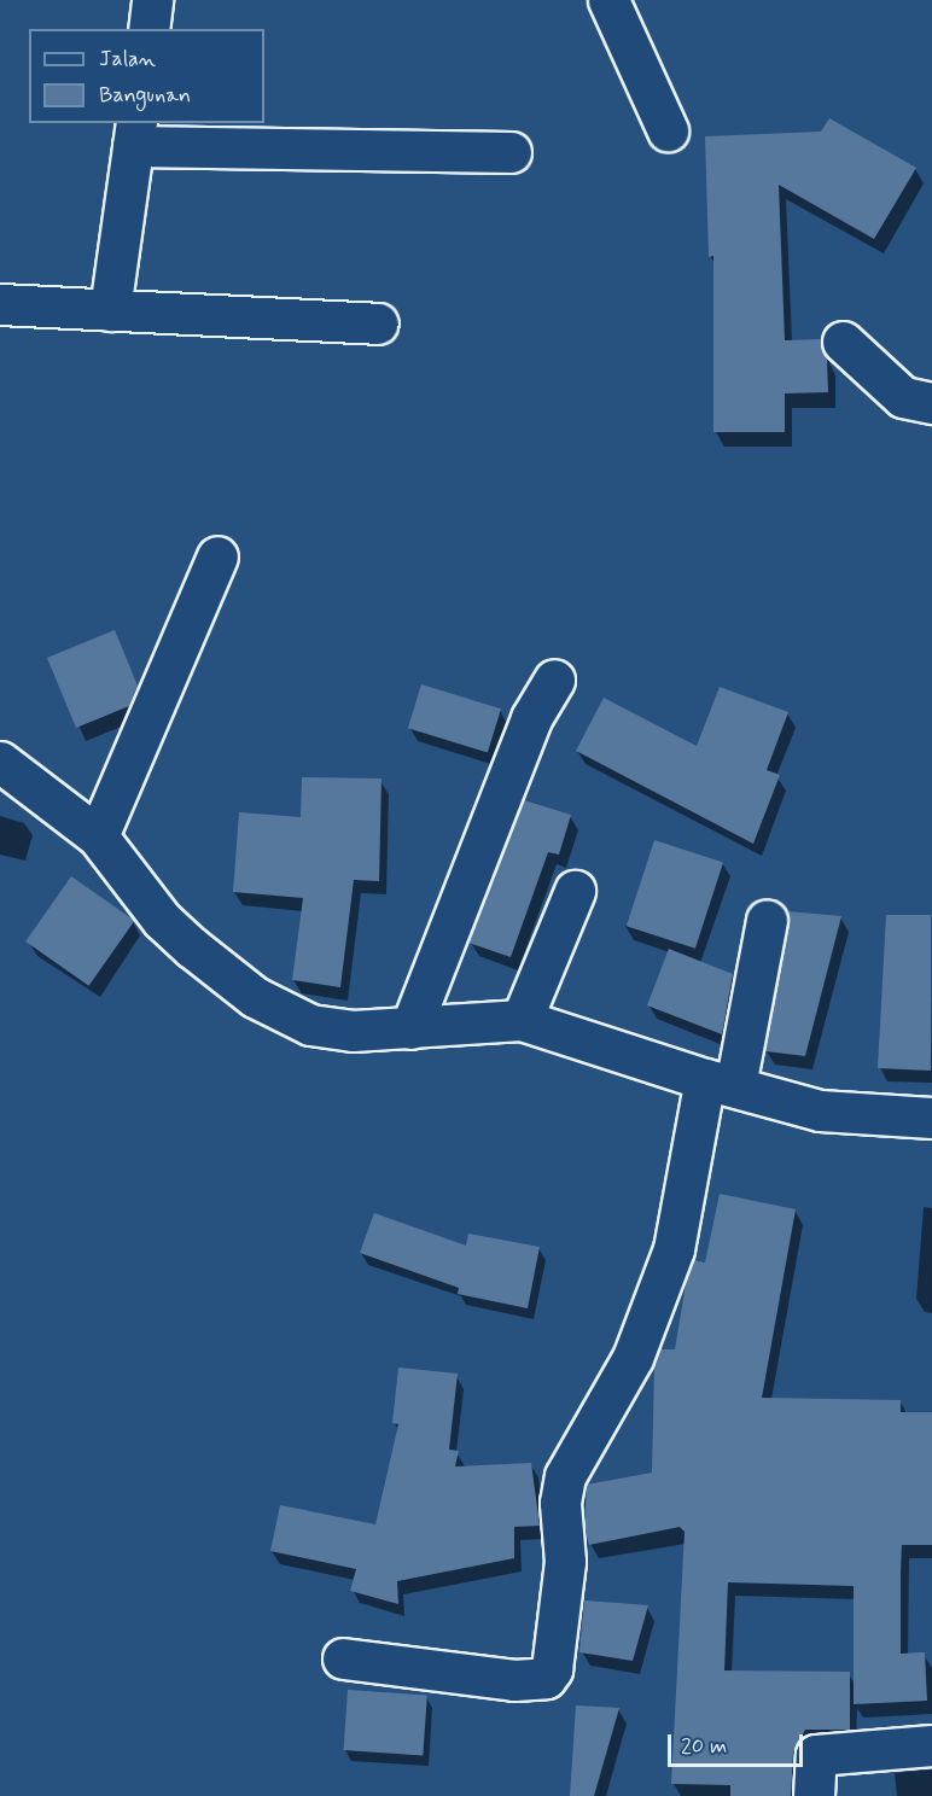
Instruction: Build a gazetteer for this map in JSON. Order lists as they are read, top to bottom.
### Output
{
  "legend": ["Jalan", "Bangunan"],
  "scale_bar": "20 m"
}
